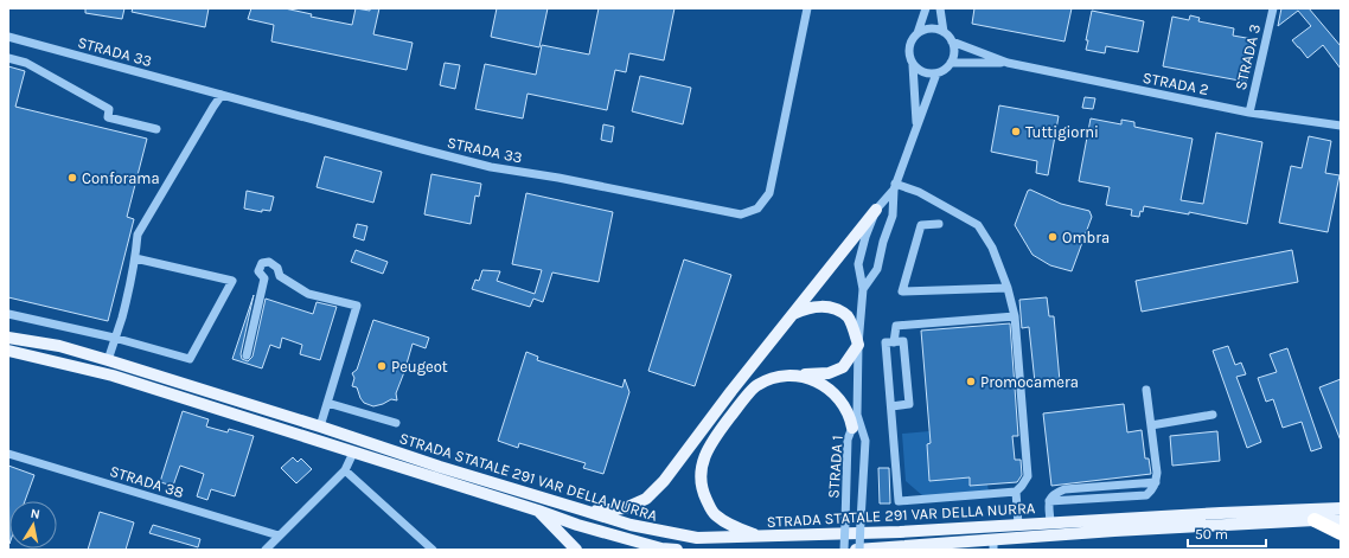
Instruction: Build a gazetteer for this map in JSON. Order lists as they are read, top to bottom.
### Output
{
  "streets": {
    "main road": ["STRADA STATALE 291 VAR DELLA NURRA"],
    "street": [
      "STRADA 33",
      "STRADA 3",
      "STRADA 2",
      "STRADA 1",
      "STRADA 38"
    ]
  },
  "crossings": [
    ["STRADA 3", "STRADA 2"],
    ["STRADA 2", "STRADA 1"],
    ["STRADA 1", "STRADA STATALE 291 VAR DELLA NURRA"]
  ],
  "places": [
    "Tuttigiorni",
    "Conforama",
    "Ombra",
    "Peugeot",
    "Promocamera"
  ],
  "scale_bar": "50 m",
  "north": "top"
}
